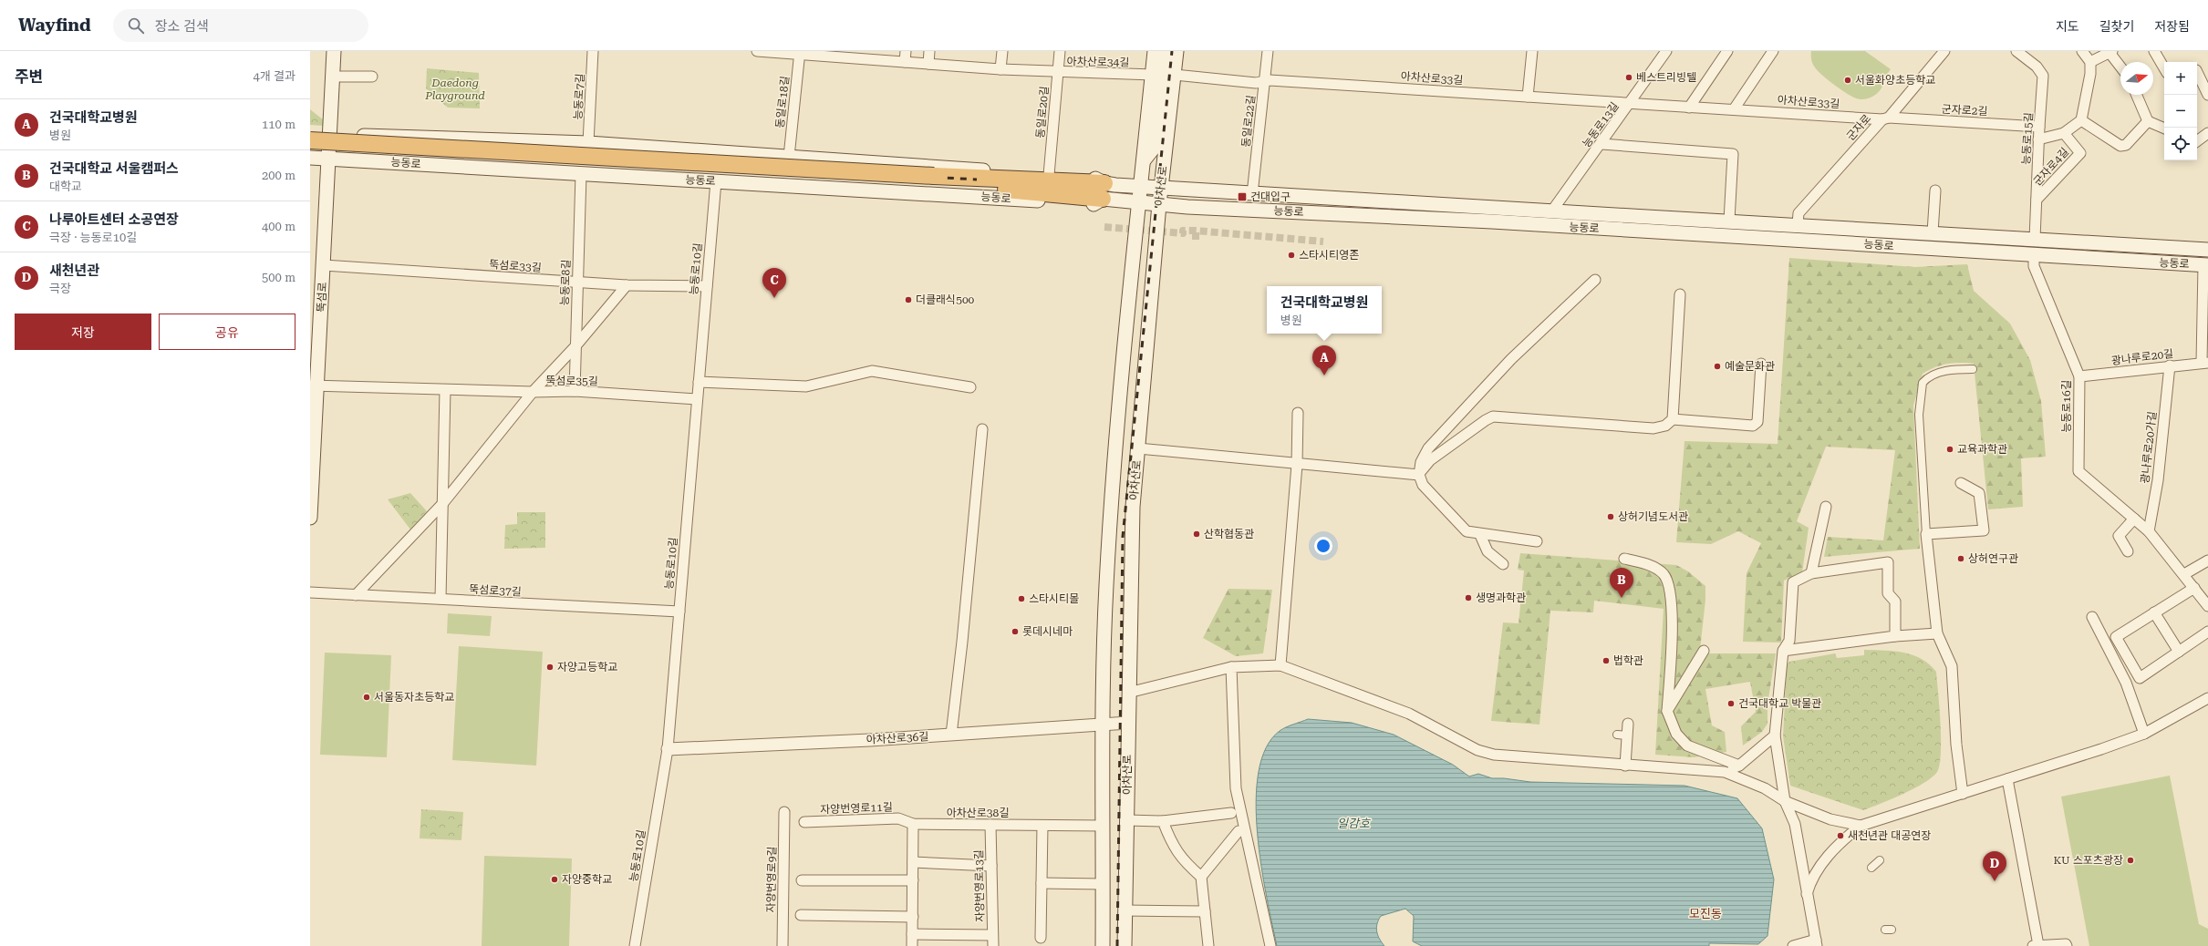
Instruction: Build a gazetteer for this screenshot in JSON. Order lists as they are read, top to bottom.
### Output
{
  "streets": {
    "main road": ["능동로", "아차산로", "뚝섬로"],
    "street": [
      "아차산로34길",
      "아차산로33길",
      "능동로7길",
      "동일로18길",
      "군자로2길",
      "동일로20길",
      "동일로22길",
      "능동로13길",
      "군자로",
      "능동로15길",
      "군자로4길",
      "뚝섬로33길",
      "능동로10길",
      "능동로8길",
      "광나루로20길",
      "뚝섬로35길",
      "능동로16길",
      "광나루로20가길",
      "뚝섬로37길",
      "아차산로36길",
      "자양번영로11길",
      "아차산로38길",
      "자양번영로9길",
      "자양번영로13길"
    ]
  },
  "crossings": [
    ["아차산로34길", "동일로18길"],
    ["아차산로34길", "동일로20길"],
    ["아차산로34길", "아차산로"],
    ["아차산로33길", "군자로2길"],
    ["아차산로33길", "동일로22길"],
    ["아차산로33길", "능동로13길"],
    ["아차산로33길", "군자로"],
    ["아차산로33길", "아차산로"],
    ["능동로7길", "능동로"],
    ["동일로18길", "능동로"],
    ["군자로2길", "군자로"],
    ["군자로2길", "능동로15길"],
    ["동일로20길", "능동로"],
    ["동일로22길", "능동로"],
    ["능동로13길", "능동로"],
    ["군자로", "능동로"],
    ["능동로15길", "능동로"],
    ["능동로15길", "군자로4길"],
    ["능동로", "아차산로"],
    ["능동로", "능동로10길"],
    ["능동로", "능동로8길"],
    ["능동로", "뚝섬로"],
    ["능동로", "광나루로20길"],
    ["능동로", "능동로16길"],
    ["아차산로", "아차산로36길"],
    ["아차산로", "아차산로38길"],
    ["뚝섬로33길", "능동로10길"],
    ["뚝섬로33길", "능동로8길"],
    ["뚝섬로33길", "뚝섬로"],
    ["능동로10길", "뚝섬로35길"],
    ["능동로10길", "뚝섬로37길"],
    ["능동로10길", "아차산로36길"],
    ["능동로8길", "뚝섬로35길"],
    ["뚝섬로", "뚝섬로35길"],
    ["광나루로20길", "능동로16길"],
    ["광나루로20길", "광나루로20가길"],
    ["능동로16길", "광나루로20가길"],
    ["자양번영로11길", "아차산로38길"],
    ["아차산로38길", "자양번영로13길"]
  ],
  "districts": ["모진동"],
  "water": ["일감호"],
  "parks": ["Daedong Playground"],
  "places": {
    "other": [
      "베스트리빙텔",
      "서울화양초등학교",
      "스타시티영존",
      "더클래식500",
      "예술문화관",
      "교육과학관",
      "상허기념도서관",
      "산학협동관",
      "상허연구관",
      "생명과학관",
      "스타시티몰",
      "롯데시네마",
      "법학관",
      "자양고등학교",
      "서울동자초등학교",
      "건국대학교 박물관",
      "새천년관 대공연장",
      "KU 스포츠광장",
      "자양중학교"
    ],
    "transit": ["건대입구"]
  },
  "north": "right",
  "page": {
    "header": "Wayfind",
    "search": "장소 검색",
    "nav": ["지도", "길찾기", "저장됨"],
    "heading": ["주변", "4개 결과"],
    "map_buttons": ["+", "−"],
    "list": [
      {
        "mark": "A",
        "name": "건국대학교병원",
        "note": "병원",
        "value": "110 m"
      },
      {
        "mark": "B",
        "name": "건국대학교 서울캠퍼스",
        "note": "대학교",
        "value": "200 m"
      },
      {
        "mark": "C",
        "name": "나루아트센터 소공연장",
        "note": "극장 · 능동로10길",
        "value": "400 m"
      },
      {
        "mark": "D",
        "name": "새천년관",
        "note": "극장",
        "value": "500 m"
      }
    ],
    "pins": [
      "C",
      "A",
      "B",
      "D"
    ],
    "popup": ["건국대학교병원", "병원"],
    "buttons": ["저장", "공유"]
  }
}
